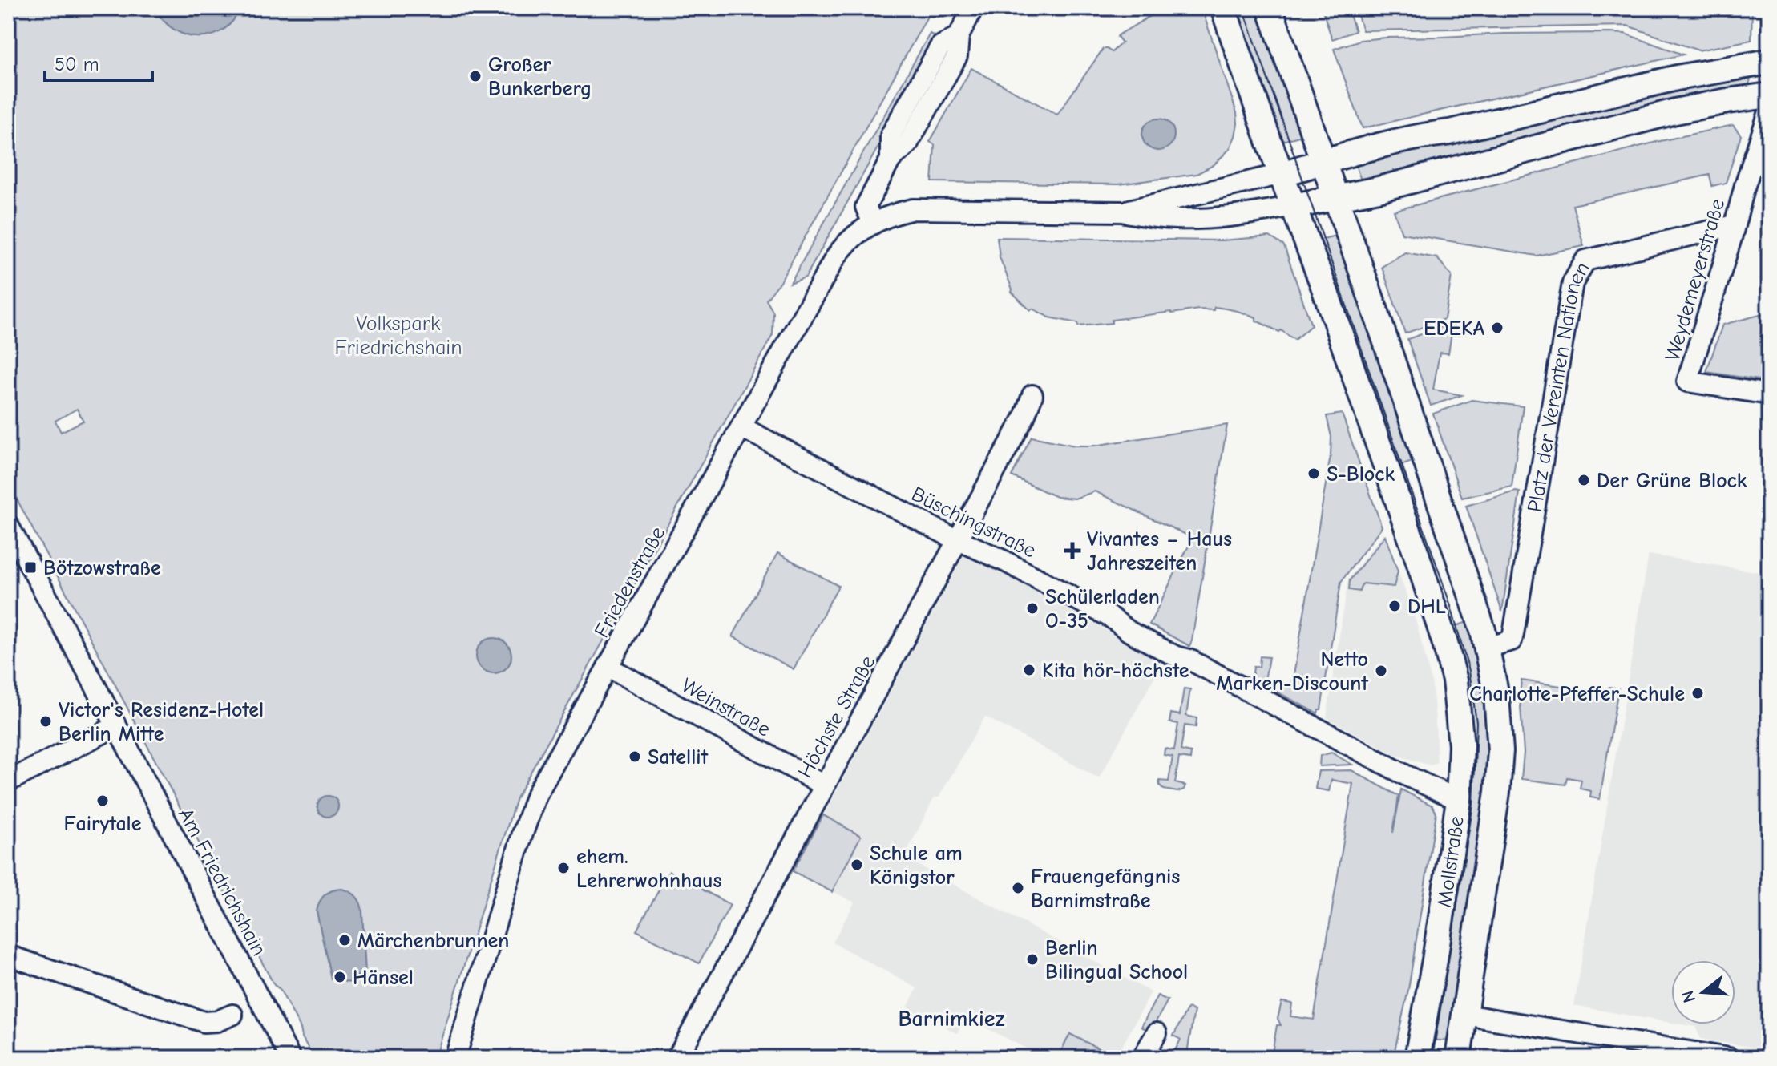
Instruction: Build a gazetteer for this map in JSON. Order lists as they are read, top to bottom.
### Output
{
  "streets": {
    "main road": ["Mollstraße"],
    "street": [
      "Weydemeyerstraße",
      "Platz der Vereinten Nationen",
      "Büschingstraße",
      "Friedenstraße",
      "Weinstraße",
      "Höchste Straße",
      "Am Friedrichshain"
    ]
  },
  "crossings": [
    ["Weydemeyerstraße", "Platz der Vereinten Nationen"],
    ["Platz der Vereinten Nationen", "Mollstraße"],
    ["Büschingstraße", "Friedenstraße"],
    ["Büschingstraße", "Höchste Straße"],
    ["Büschingstraße", "Mollstraße"],
    ["Friedenstraße", "Weinstraße"],
    ["Weinstraße", "Höchste Straße"]
  ],
  "districts": ["Barnimkiez"],
  "parks": ["Volkspark Friedrichshain"],
  "places": {
    "other": [
      "Großer Bunkerberg",
      "EDEKA",
      "S-Block",
      "Der Grüne Block",
      "DHL",
      "Schülerladen O-35",
      "Kita hör-höchste",
      "Netto Marken-Discount",
      "Charlotte-Pfeffer-Schule",
      "Victor's Residenz-Hotel Berlin Mitte",
      "Satellit",
      "Fairytale",
      "Schule am Königstor",
      "ehem. Lehrerwohnhaus",
      "Frauengefängnis Barnimstraße",
      "Märchenbrunnen",
      "Berlin Bilingual School",
      "Hänsel"
    ],
    "health": ["Vivantes – Haus Jahreszeiten"],
    "transit": ["Bötzowstraße"]
  },
  "scale_bar": "50 m",
  "north": "left"
}
